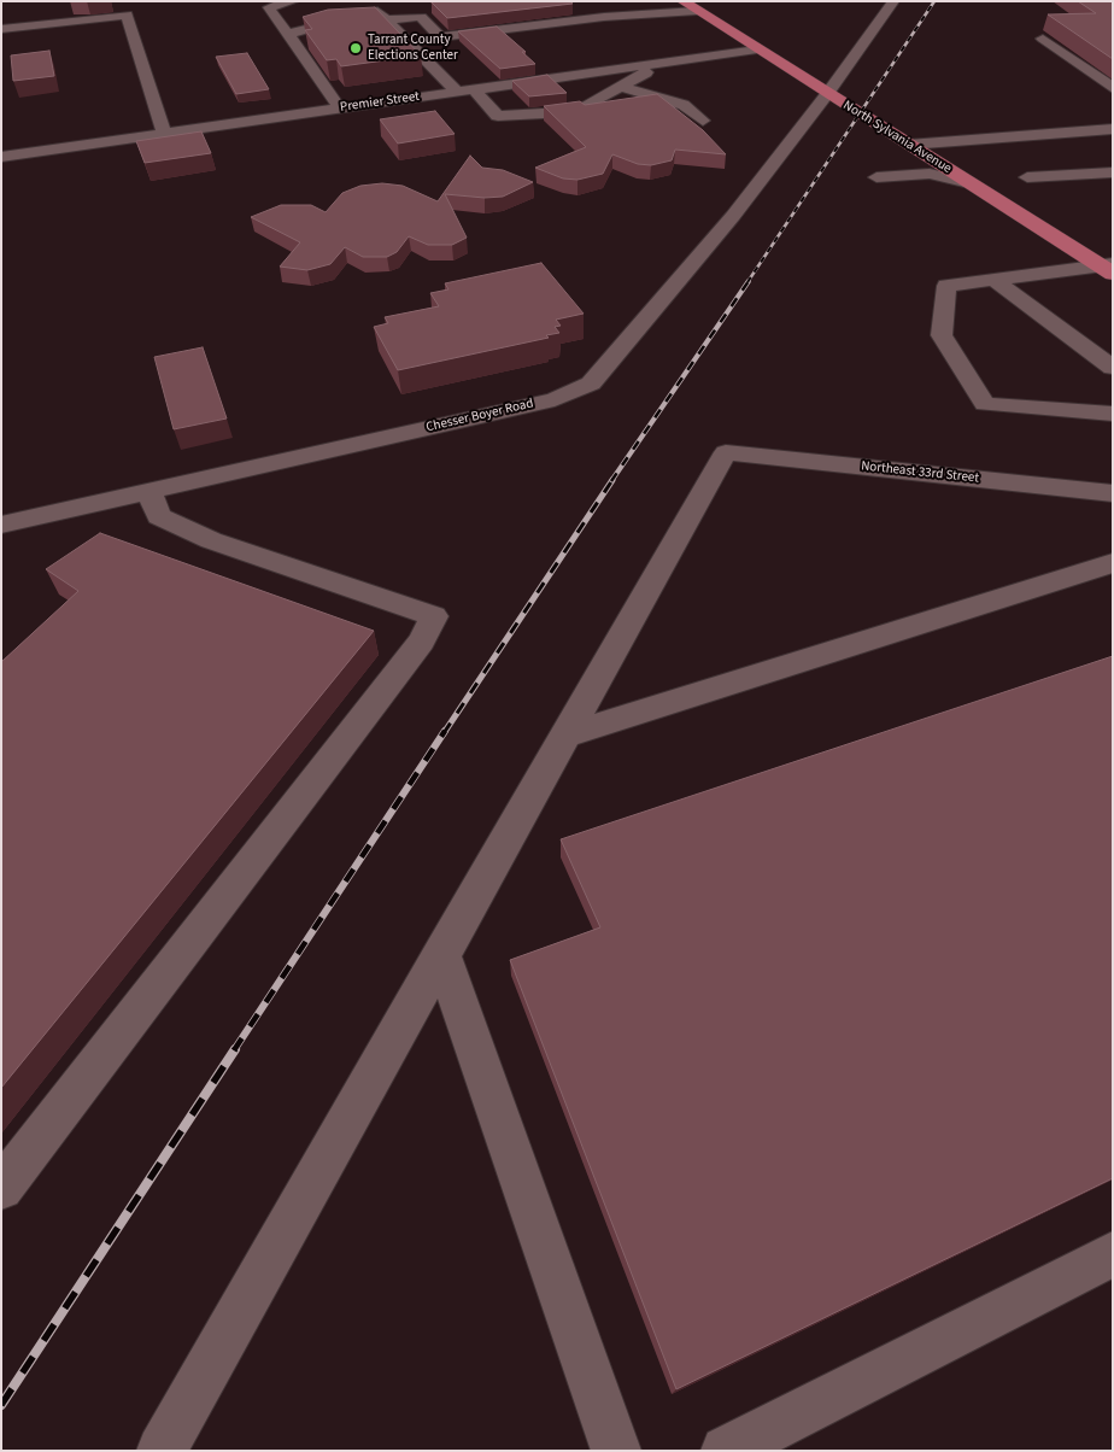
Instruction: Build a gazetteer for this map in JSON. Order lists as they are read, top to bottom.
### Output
{
  "streets": {
    "main road": ["North Sylvania Avenue"],
    "street": ["Premier Street", "Chesser Boyer Road", "Northeast 33rd Street"]
  },
  "crossings": [
    ["Premier Street", "North Sylvania Avenue"],
    ["North Sylvania Avenue", "Chesser Boyer Road"]
  ],
  "places": ["Tarrant County Elections Center"]
}
